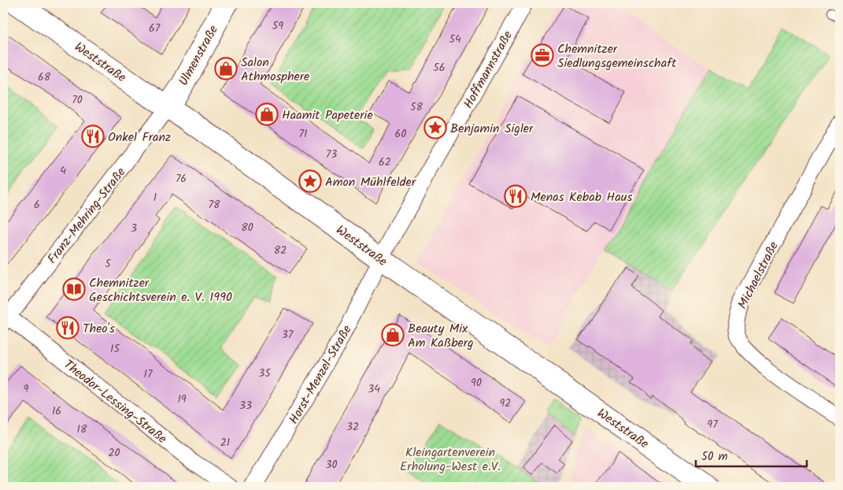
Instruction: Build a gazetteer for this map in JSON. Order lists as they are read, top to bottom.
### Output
{
  "streets": {
    "street": [
      "Ulmenstraße",
      "Weststraße",
      "Hoffmannstraße",
      "Franz-Mehring-Straße",
      "Michaelstraße",
      "Horst-Menzel-Straße",
      "Theodor-Lessing-Straße"
    ]
  },
  "crossings": [
    ["Ulmenstraße", "Weststraße"],
    ["Ulmenstraße", "Franz-Mehring-Straße"],
    ["Weststraße", "Hoffmannstraße"],
    ["Weststraße", "Franz-Mehring-Straße"],
    ["Weststraße", "Horst-Menzel-Straße"],
    ["Hoffmannstraße", "Horst-Menzel-Straße"],
    ["Franz-Mehring-Straße", "Theodor-Lessing-Straße"]
  ],
  "parks": ["Kleingartenverein Erholung-West e.V."],
  "places": {
    "office": ["Chemnitzer Siedlungsgemeinschaft"],
    "shop": ["Salon Athmosphere", "Haamit Papeterie", "Beauty Mix Am Kaßberg"],
    "place": ["Benjamin Sigler", "Amon Mühlfelder"],
    "restaurant": ["Onkel Franz", "Menas Kebab Haus", "Theo's"],
    "library": ["Chemnitzer Geschichtsverein e. V. 1990"]
  },
  "house_numbers": [
    "59",
    "67",
    "54",
    "56",
    "68",
    "70",
    "58",
    "71",
    "60",
    "73",
    "62",
    "4",
    "76",
    "1",
    "6",
    "78",
    "80",
    "3",
    "82",
    "5",
    "37",
    "15",
    "35",
    "17",
    "90",
    "9",
    "34",
    "19",
    "92",
    "33",
    "16",
    "97",
    "32",
    "18",
    "21",
    "20",
    "30"
  ],
  "scale_bar": "50 m"
}
